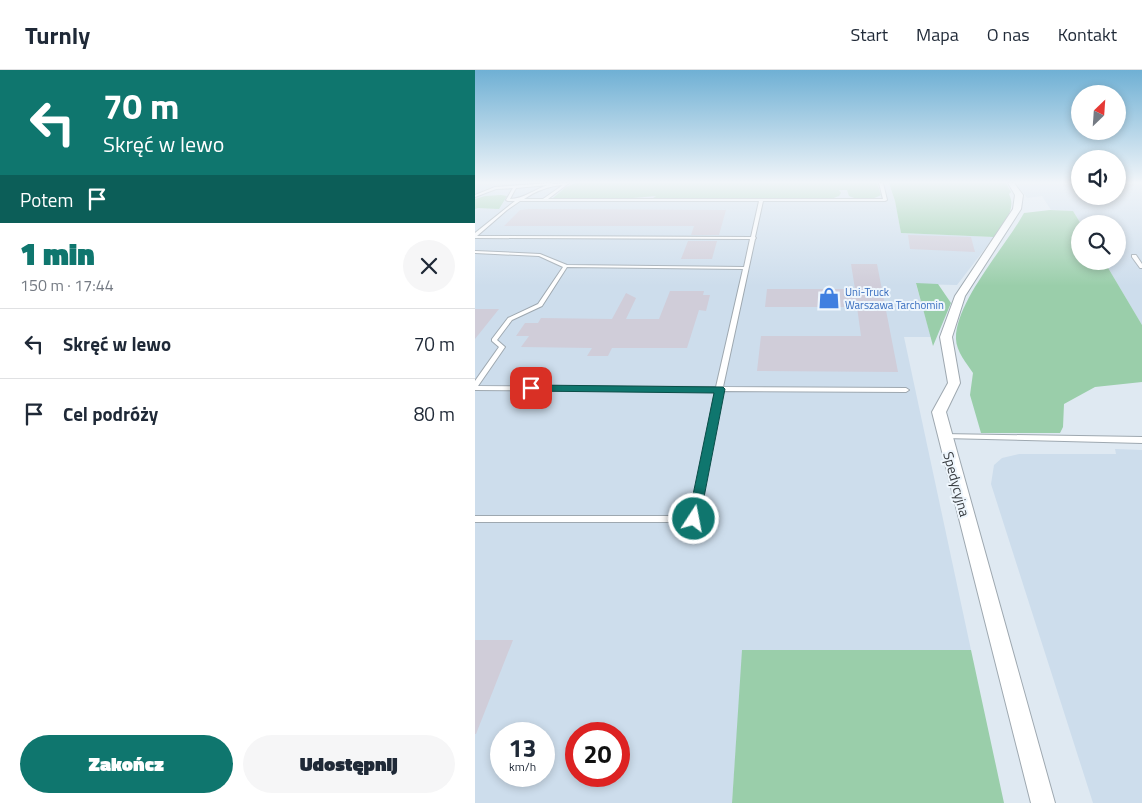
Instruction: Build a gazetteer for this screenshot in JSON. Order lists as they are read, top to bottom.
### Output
{
  "streets": {
    "street": ["Spedycyjna"]
  },
  "places": {
    "shop": ["Uni-Truck Warszawa Tarchomin"]
  },
  "north": "top right",
  "page": {
    "header": "Turnly",
    "nav": [
      "Start",
      "Mapa",
      "O nas",
      "Kontakt"
    ],
    "turn": ["70 m", "Skręć w lewo"],
    "then": "Potem",
    "heading": ["1 min", "150 m · 17:44"],
    "list": [
      {
        "name": "Skręć w lewo",
        "value": "70 m"
      },
      {
        "name": "Cel podróży",
        "value": "80 m"
      }
    ],
    "speed": "13 km/h",
    "limit": "20",
    "buttons": ["Zakończ", "Udostępnij"]
  }
}
